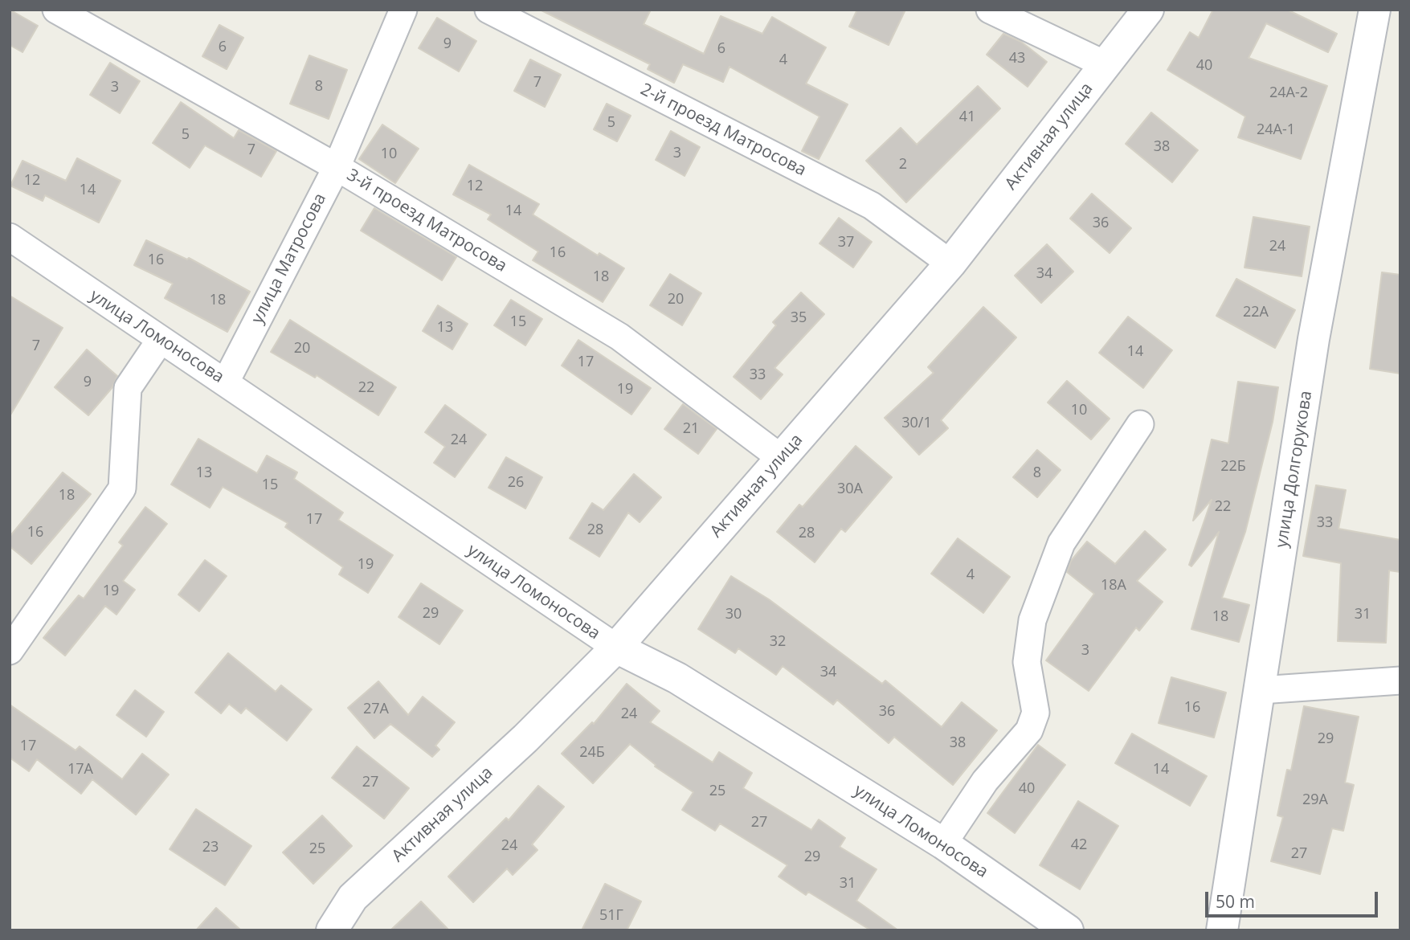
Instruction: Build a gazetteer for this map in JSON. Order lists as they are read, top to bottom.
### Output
{
  "streets": {
    "main road": ["Активная улица", "улица Ломоносова", "улица Долгорукова"],
    "street": ["2-й проезд Матросова", "3-й проезд Матросова", "улица Матросова"]
  },
  "crossings": [
    ["2-й проезд Матросова", "Активная улица"],
    ["Активная улица", "3-й проезд Матросова"],
    ["Активная улица", "улица Ломоносова"],
    ["3-й проезд Матросова", "улица Матросова"],
    ["улица Матросова", "улица Ломоносова"]
  ],
  "house_numbers": [
    "9",
    "6",
    "6",
    "43",
    "4",
    "40",
    "7",
    "8",
    "3",
    "24А-2",
    "41",
    "5",
    "24А-1",
    "5",
    "38",
    "7",
    "3",
    "10",
    "2",
    "12",
    "12",
    "14",
    "14",
    "36",
    "37",
    "24",
    "16",
    "16",
    "34",
    "18",
    "20",
    "18",
    "22А",
    "35",
    "15",
    "13",
    "7",
    "20",
    "14",
    "17",
    "33",
    "9",
    "22",
    "19",
    "10",
    "30/1",
    "21",
    "24",
    "22Б",
    "13",
    "8",
    "26",
    "15",
    "30А",
    "18",
    "22",
    "17",
    "33",
    "28",
    "16",
    "28",
    "19",
    "4",
    "18А",
    "19",
    "29",
    "30",
    "31",
    "18",
    "32",
    "3",
    "34",
    "16",
    "27А",
    "36",
    "24",
    "29",
    "38",
    "17",
    "24Б",
    "17А",
    "14",
    "27",
    "40",
    "25",
    "29А",
    "27",
    "42",
    "24",
    "23",
    "25",
    "27",
    "29",
    "31",
    "51Г"
  ],
  "scale_bar": "50 m"
}
